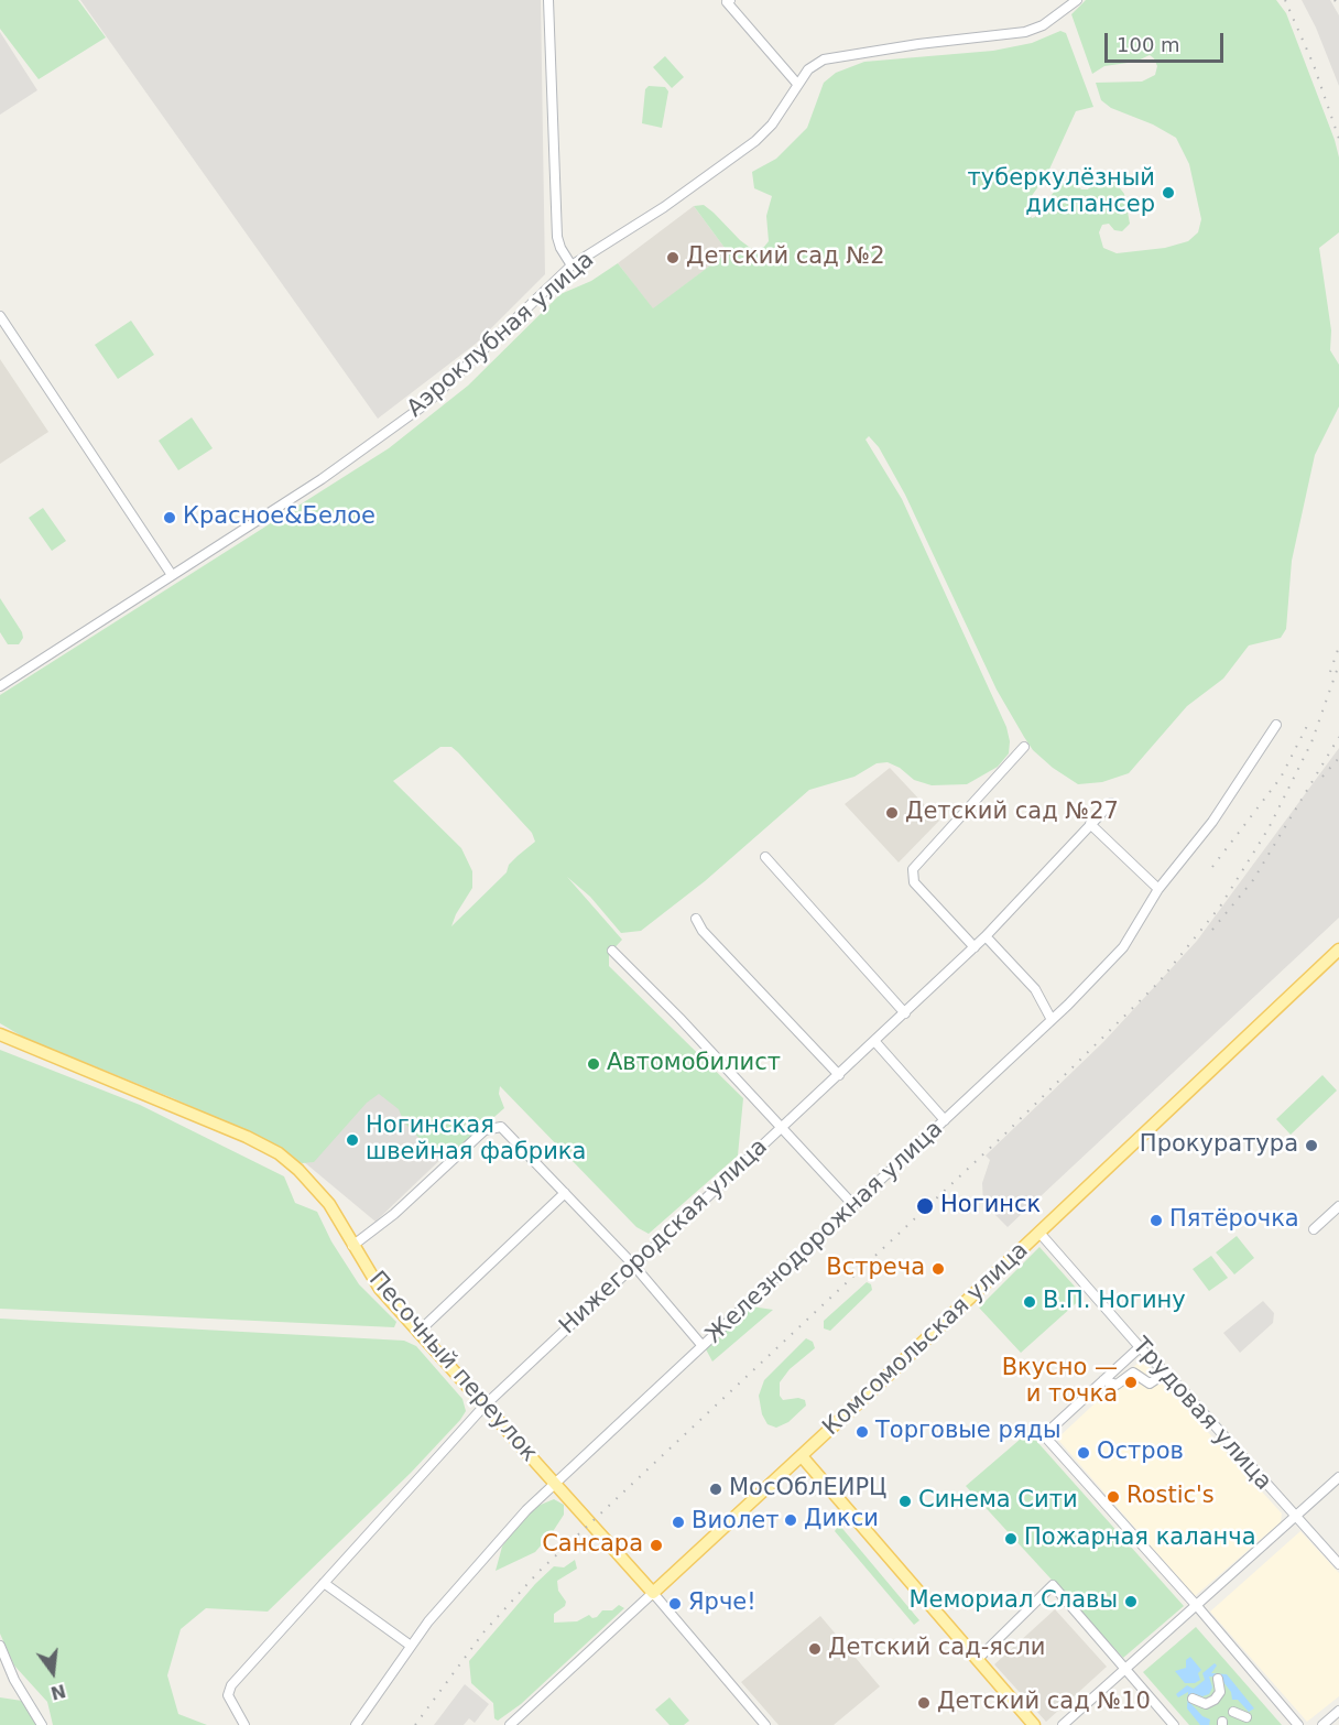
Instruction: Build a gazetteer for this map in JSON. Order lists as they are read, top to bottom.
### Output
{
  "streets": {
    "main road": ["Комсомольская улица", "Песочный переулок"],
    "street": [
      "Аэроклубная улица",
      "Железнодорожная улица",
      "Нижегородская улица",
      "Трудовая улица"
    ]
  },
  "crossings": [
    ["Железнодорожная улица", "Песочный переулок"],
    ["Нижегородская улица", "Песочный переулок"],
    ["Комсомольская улица", "Песочный переулок"],
    ["Комсомольская улица", "Трудовая улица"]
  ],
  "places": [
    "туберкулёзный диспансер",
    "Детский сад №2",
    "Красное&Белое",
    "Детский сад №27",
    "Автомобилист",
    "Ногинская швейная фабрика",
    "Прокуратура",
    "Ногинск",
    "Пятёрочка",
    "Встреча",
    "В.П. Ногину",
    "Вкусно — и точка",
    "Торговые ряды",
    "Остров",
    "МосОблЕИРЦ",
    "Rostic's",
    "Синема Сити",
    "Дикси",
    "Виолет",
    "Пожарная каланча",
    "Сансара",
    "Мемориал Славы",
    "Ярче!",
    "Детский сад-ясли",
    "Детский сад №10"
  ],
  "scale_bar": "100 m",
  "north": "bottom"
}
